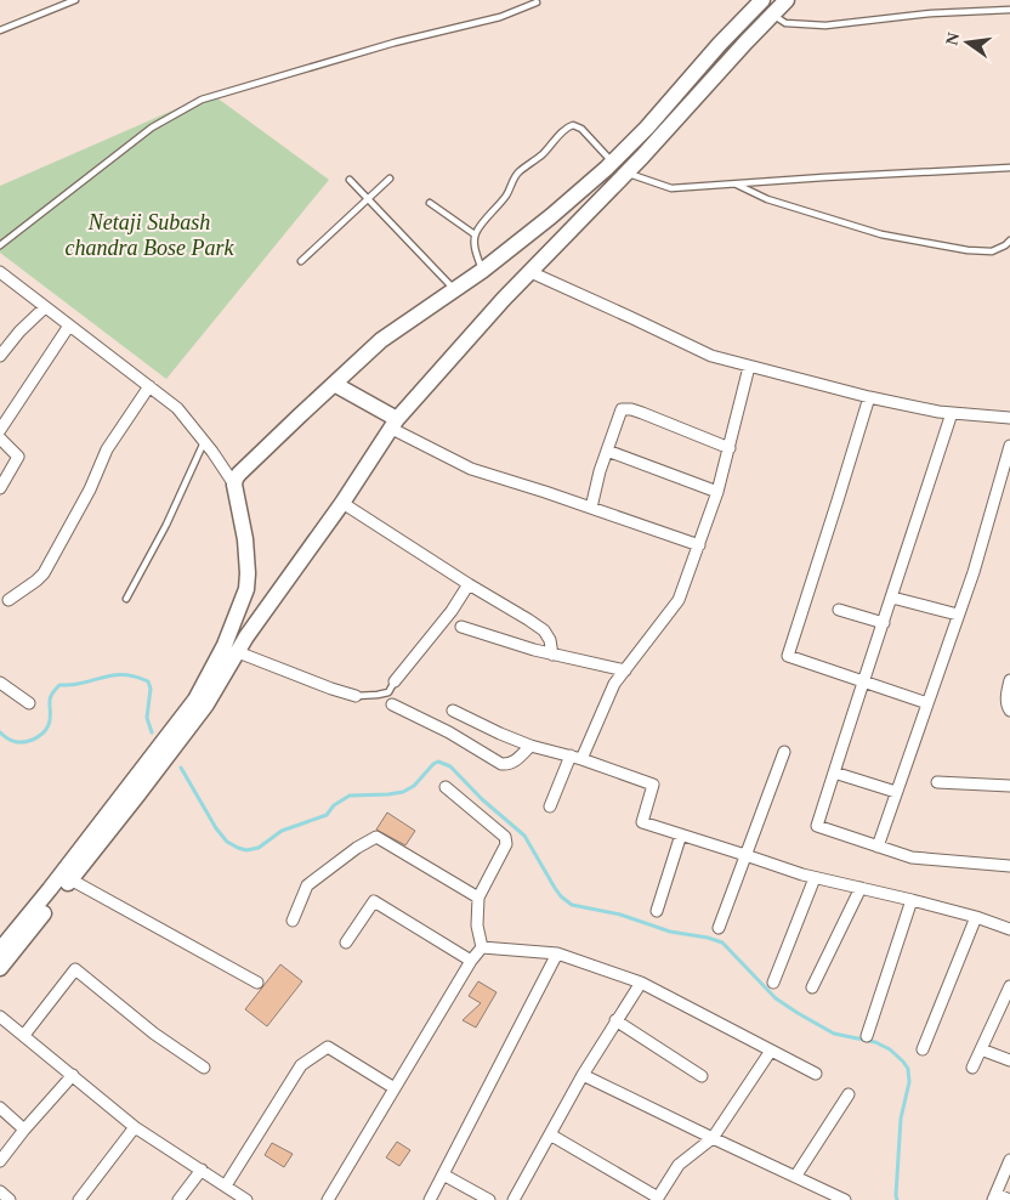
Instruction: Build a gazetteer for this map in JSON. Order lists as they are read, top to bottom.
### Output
{
  "parks": ["Netaji Subash chandra Bose Park"],
  "north": "left"
}
